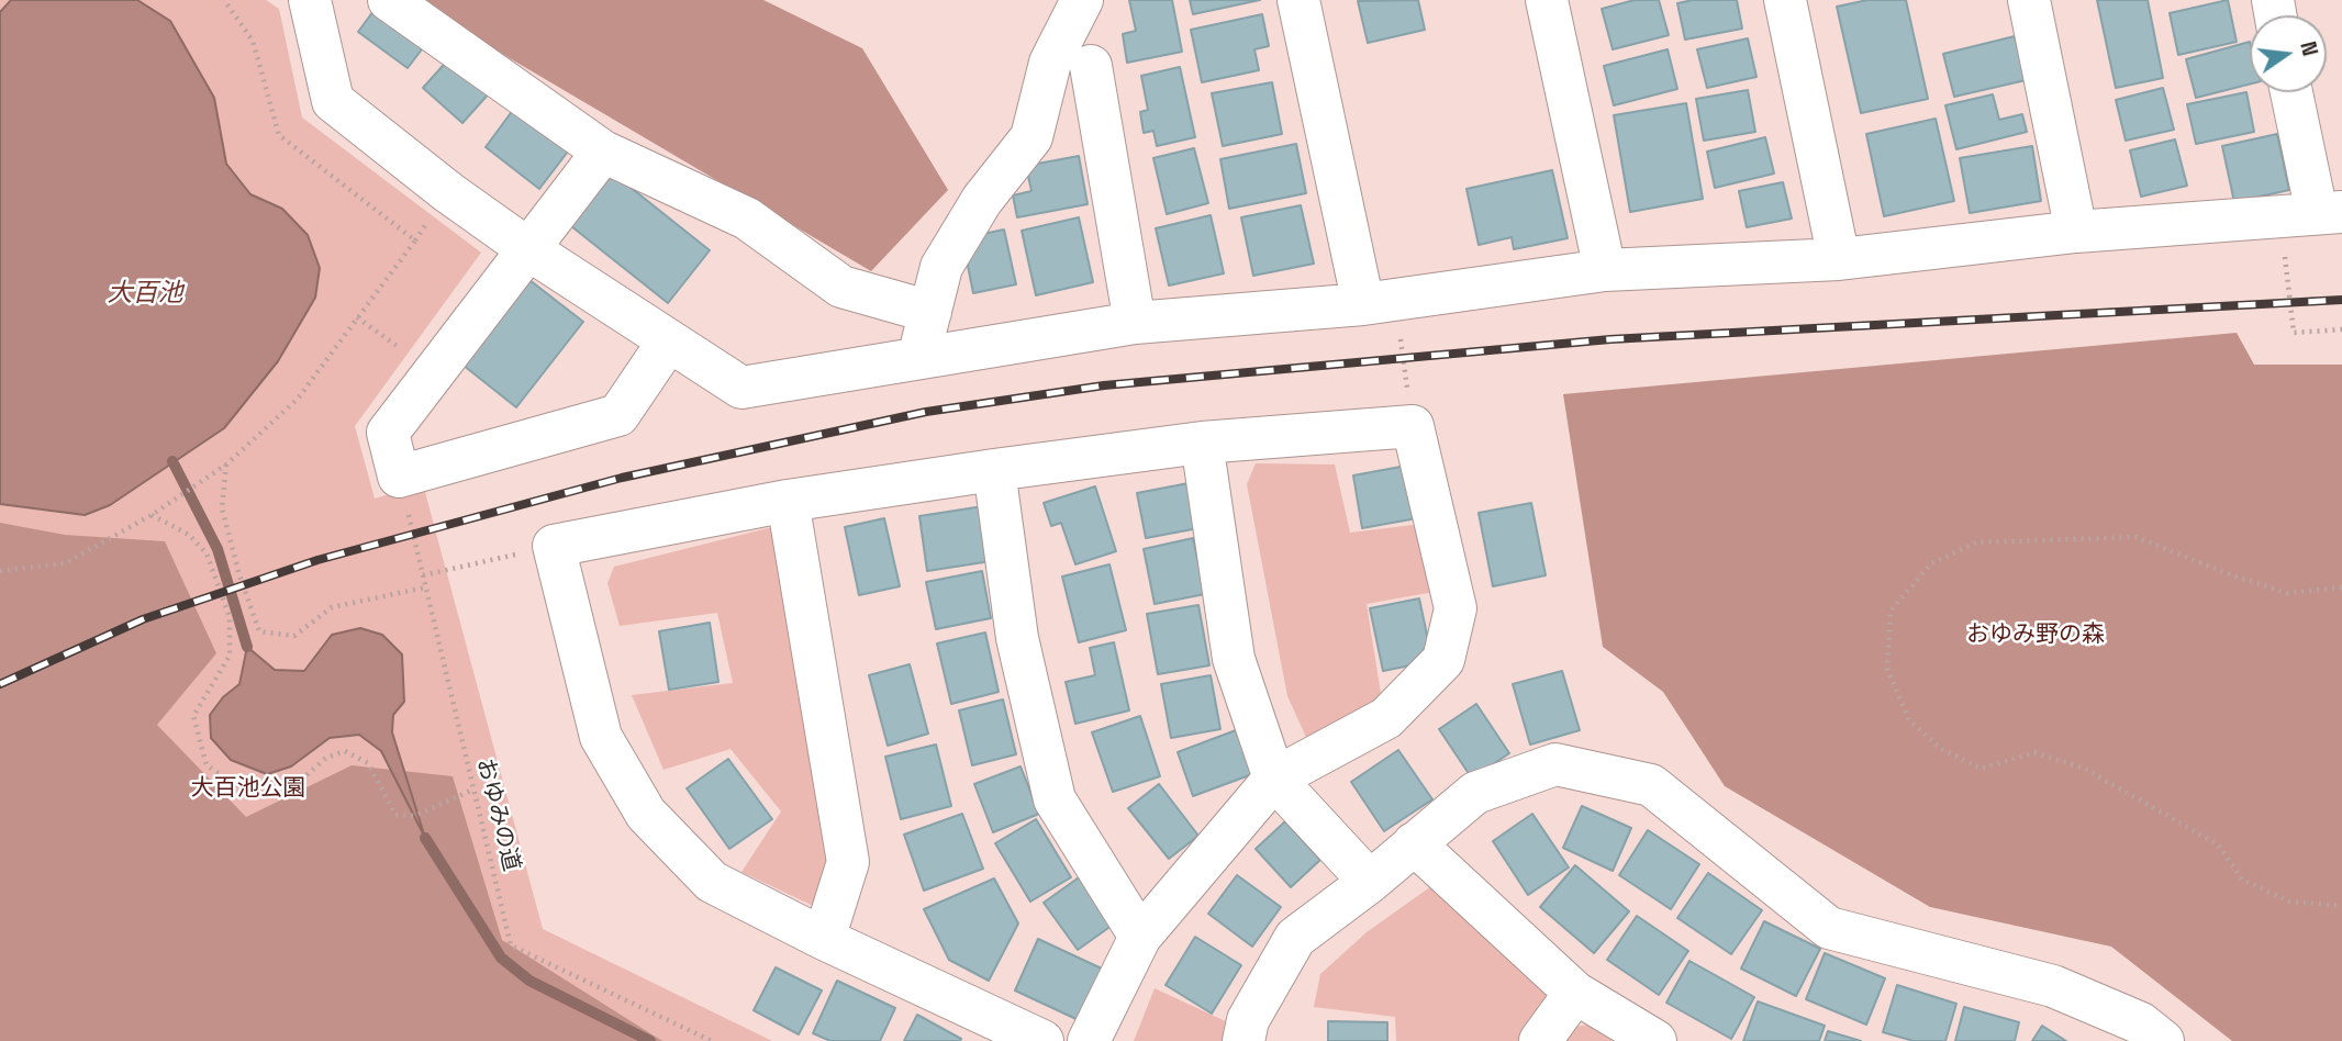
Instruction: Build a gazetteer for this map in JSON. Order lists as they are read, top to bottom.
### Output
{
  "streets": {
    "path": ["おゆみの道"]
  },
  "water": ["大百池"],
  "parks": ["おゆみ野の森", "大百池公園"],
  "north": "right"
}
